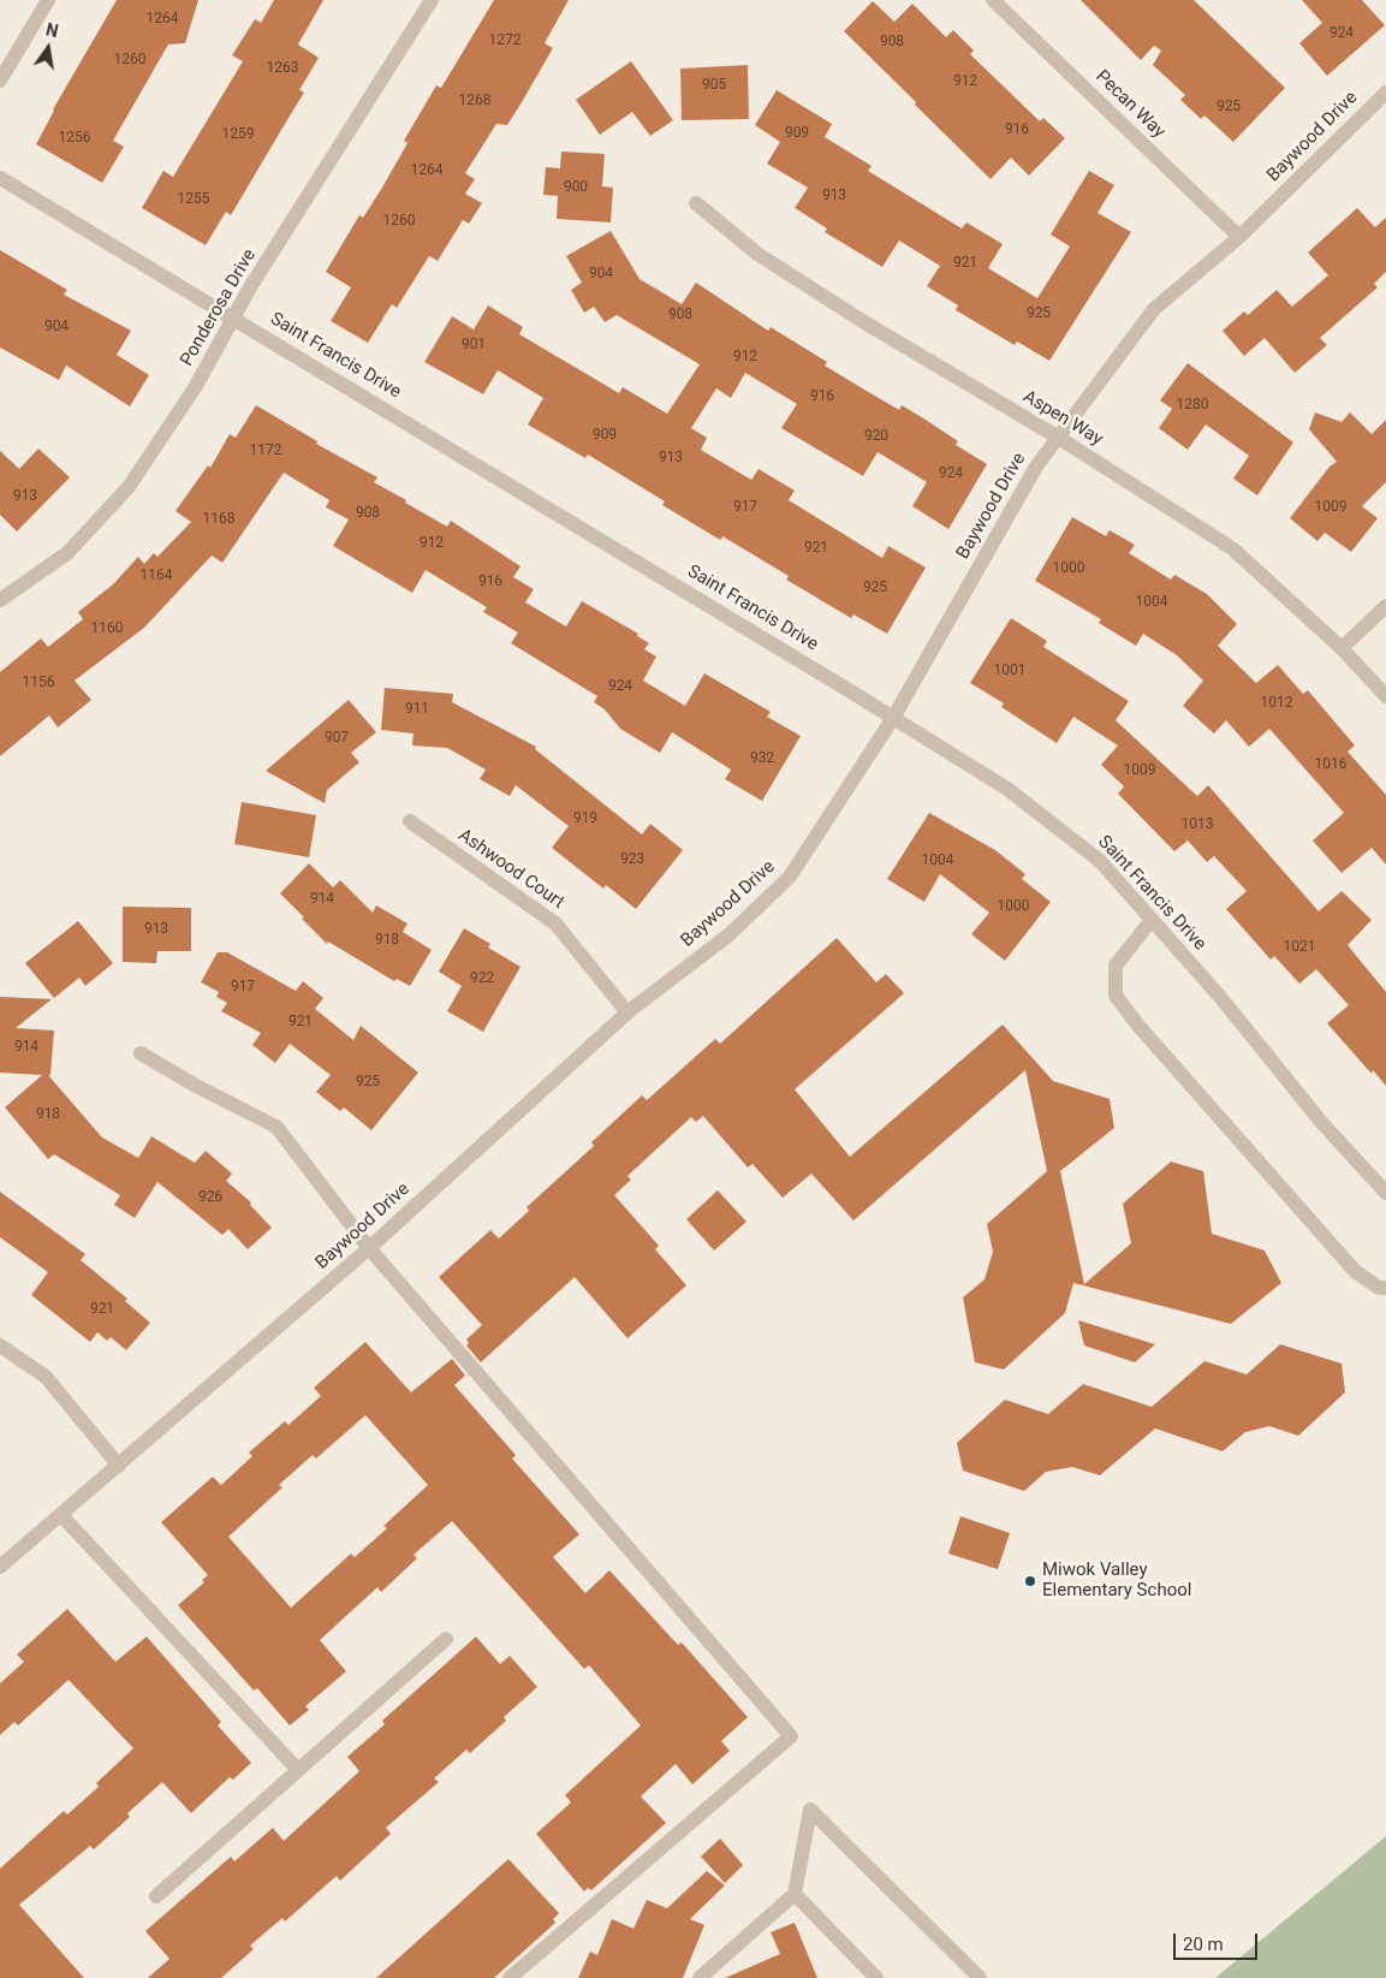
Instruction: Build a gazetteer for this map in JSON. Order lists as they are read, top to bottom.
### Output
{
  "streets": {
    "street": [
      "Pecan Way",
      "Baywood Drive",
      "Ponderosa Drive",
      "Saint Francis Drive",
      "Aspen Way",
      "Ashwood Court"
    ]
  },
  "crossings": [
    ["Pecan Way", "Baywood Drive"],
    ["Baywood Drive", "Saint Francis Drive"],
    ["Baywood Drive", "Aspen Way"],
    ["Baywood Drive", "Ashwood Court"],
    ["Ponderosa Drive", "Saint Francis Drive"]
  ],
  "places": ["Miwok Valley Elementary School"],
  "house_numbers": [
    "1264",
    "924",
    "1272",
    "908",
    "1260",
    "1263",
    "912",
    "905",
    "1268",
    "925",
    "916",
    "909",
    "1259",
    "1256",
    "1264",
    "900",
    "913",
    "1255",
    "1260",
    "921",
    "904",
    "925",
    "908",
    "904",
    "901",
    "912",
    "916",
    "1280",
    "909",
    "920",
    "1172",
    "913",
    "924",
    "913",
    "917",
    "1009",
    "908",
    "1168",
    "912",
    "921",
    "1000",
    "1164",
    "916",
    "925",
    "1004",
    "1160",
    "1001",
    "1156",
    "924",
    "1012",
    "911",
    "907",
    "932",
    "1016",
    "1009",
    "919",
    "1013",
    "923",
    "1004",
    "914",
    "1000",
    "913",
    "918",
    "1021",
    "922",
    "917",
    "921",
    "914",
    "925",
    "918",
    "926",
    "921"
  ],
  "scale_bar": "20 m",
  "north": "top"
}
